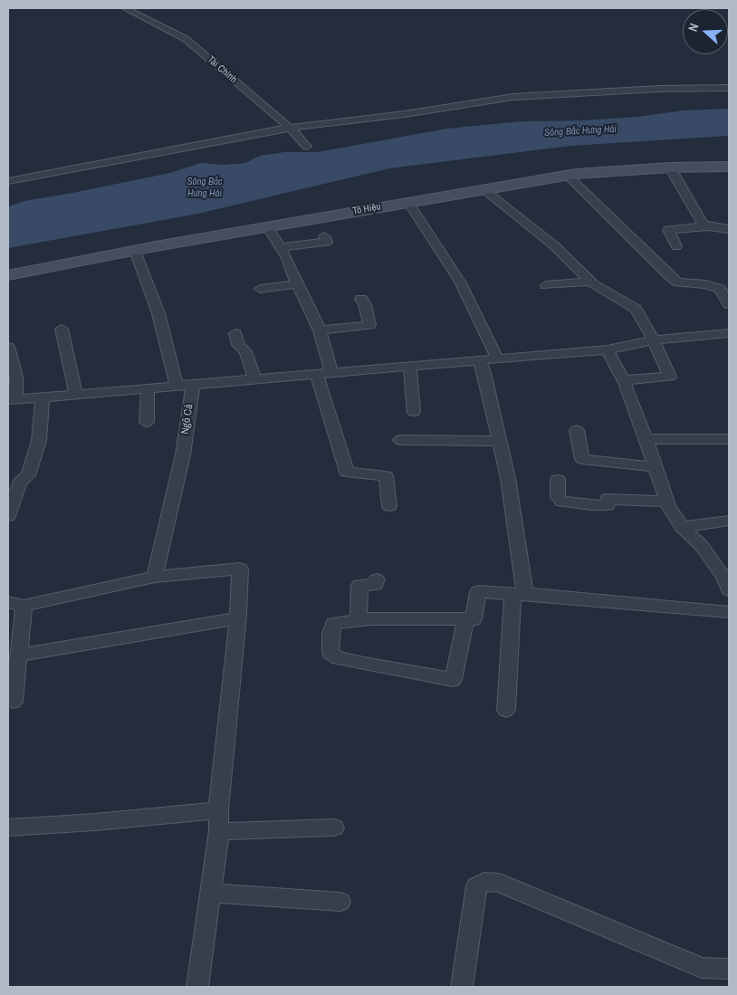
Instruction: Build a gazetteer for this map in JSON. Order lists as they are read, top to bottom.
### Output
{
  "streets": {
    "main road": ["Tô Hiệu"],
    "street": ["Tài Chính", "Ngõ Cả"]
  },
  "water": ["Sông Bắc Hưng Hải"],
  "north": "left"
}
